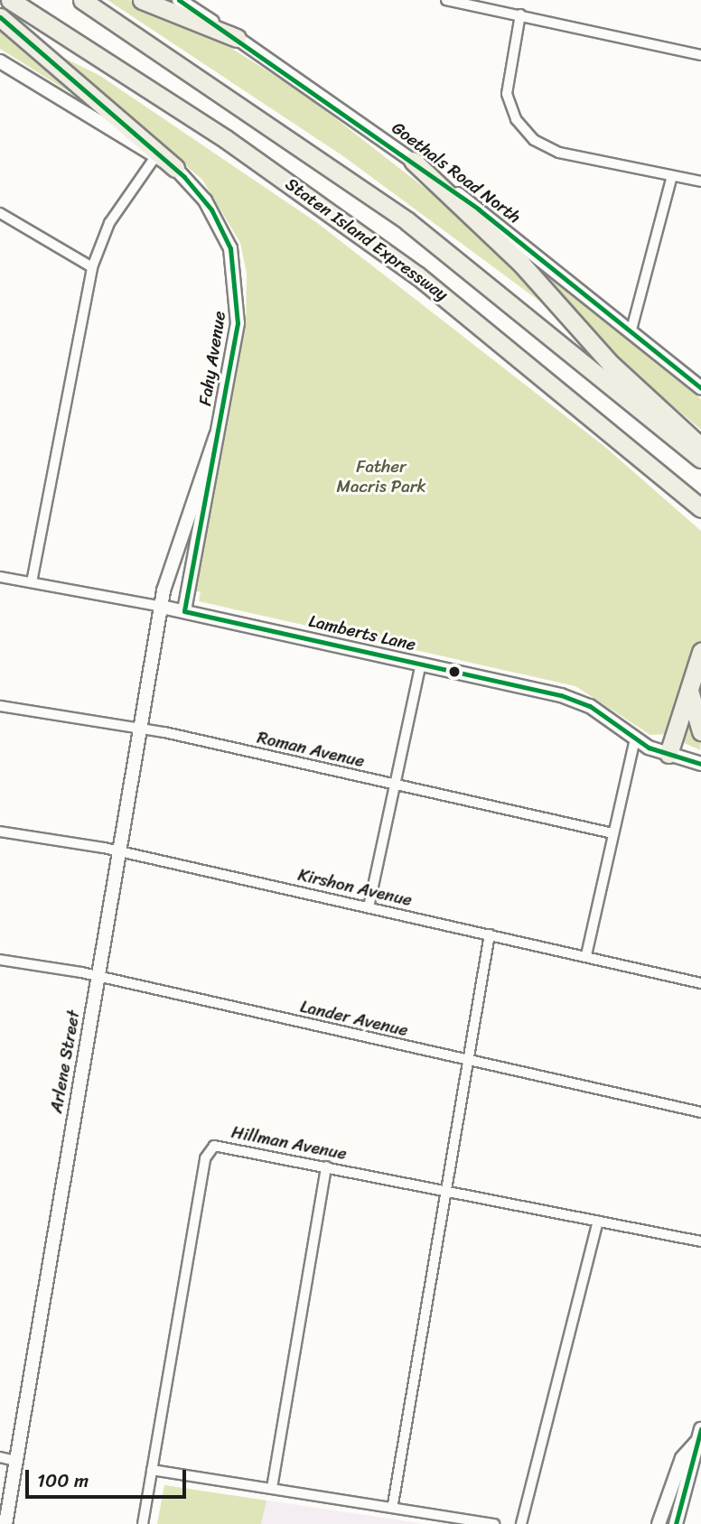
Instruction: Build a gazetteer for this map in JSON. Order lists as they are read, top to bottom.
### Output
{
  "streets": {
    "highway": ["Staten Island Expressway"],
    "main road": [
      "Goethals Road North",
      "Fahy Avenue",
      "Lamberts Lane",
      "Arlene Street"
    ],
    "street": [
      "Roman Avenue",
      "Kirshon Avenue",
      "Lander Avenue",
      "Hillman Avenue"
    ]
  },
  "crossings": [
    ["Fahy Avenue", "Lamberts Lane"],
    ["Fahy Avenue", "Arlene Street"],
    ["Lamberts Lane", "Arlene Street"],
    ["Roman Avenue", "Arlene Street"],
    ["Kirshon Avenue", "Arlene Street"],
    ["Lander Avenue", "Arlene Street"]
  ],
  "parks": ["Father Macris Park"],
  "scale_bar": "100 m"
}
